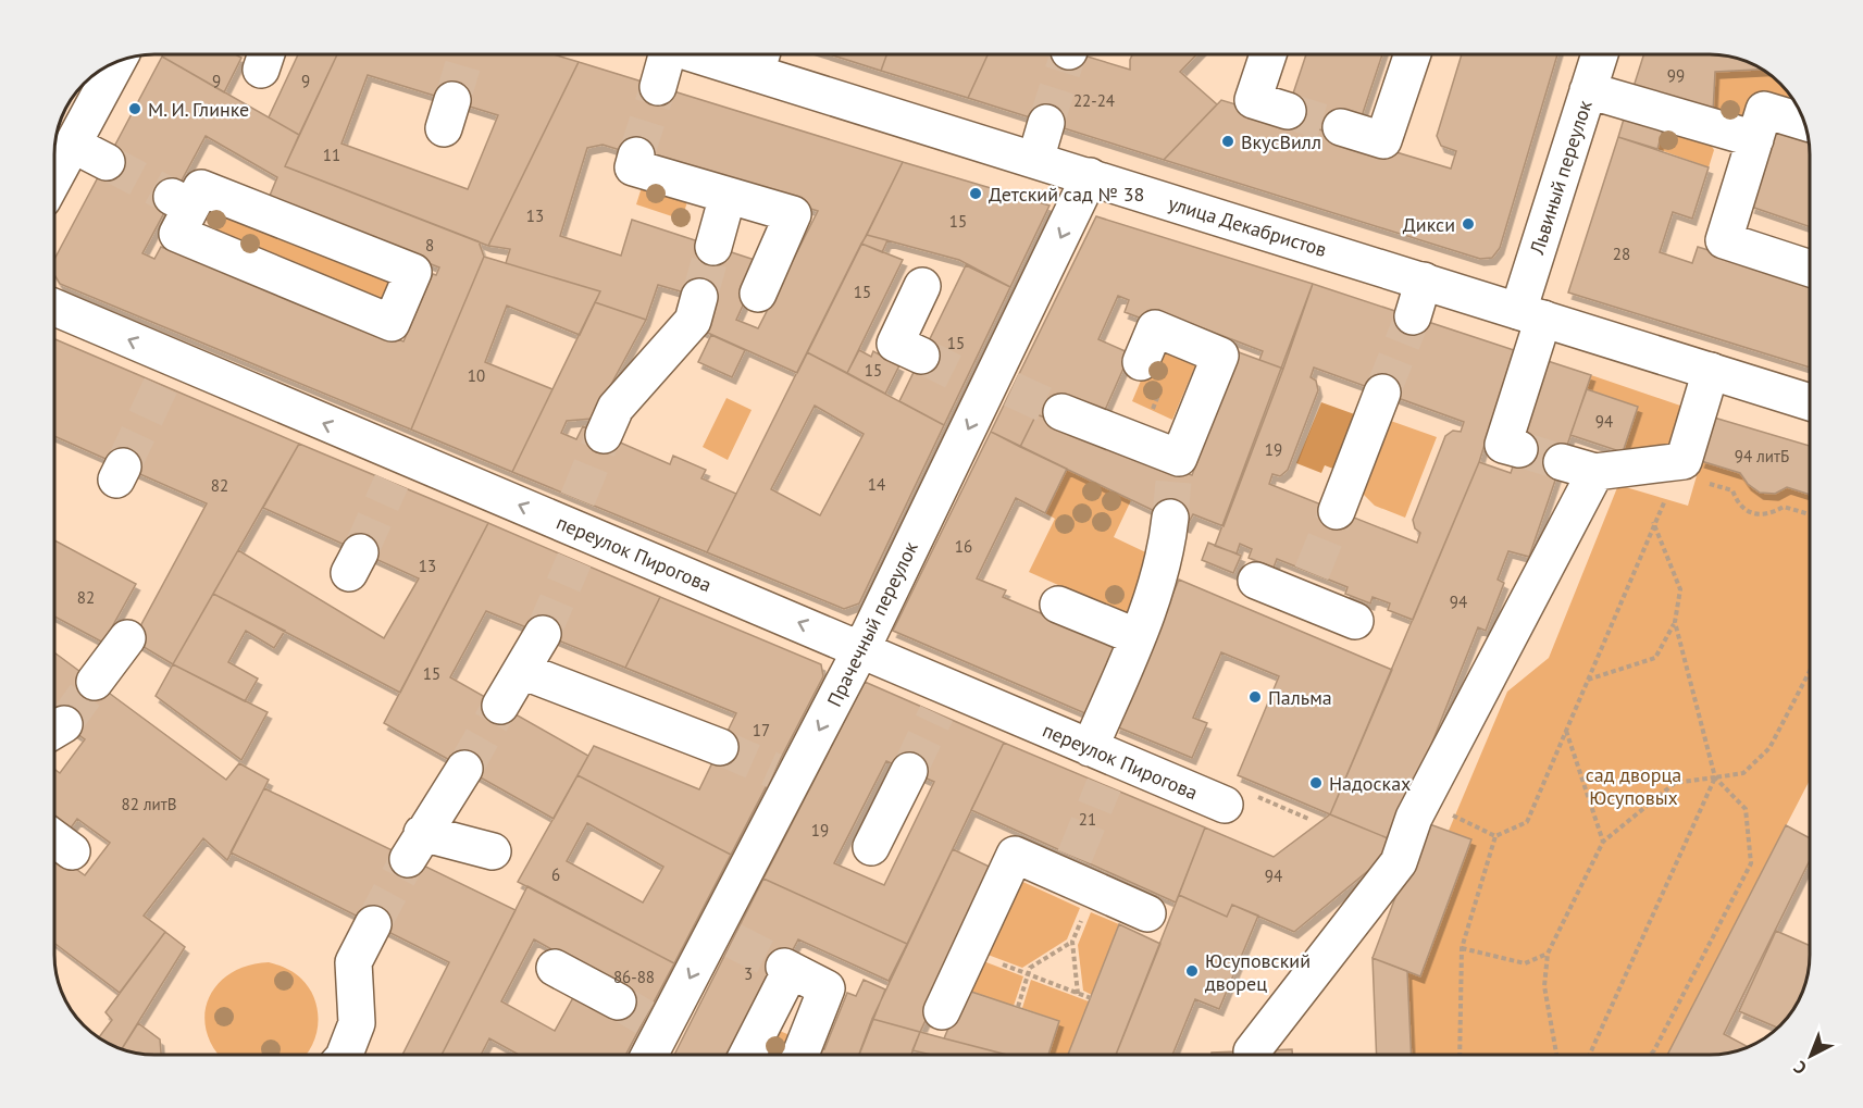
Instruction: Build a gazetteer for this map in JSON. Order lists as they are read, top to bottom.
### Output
{
  "streets": {
    "street": [
      "Львиный переулок",
      "улица Декабристов",
      "переулок Пирогова",
      "Прачечный переулок"
    ]
  },
  "crossings": [
    ["Львиный переулок", "улица Декабристов"],
    ["улица Декабристов", "Прачечный переулок"],
    ["переулок Пирогова", "Прачечный переулок"]
  ],
  "one_way": ["переулок Пирогова"],
  "parks": ["сад дворца Юсуповых"],
  "places": [
    "М. И. Глинке",
    "ВкусВилл",
    "Детский сад № 38",
    "Дикси",
    "Пальма",
    "Надосках",
    "Юсуповский дворец"
  ],
  "house_numbers": [
    "99",
    "9",
    "9",
    "22-24",
    "11",
    "13",
    "15",
    "8",
    "28",
    "15",
    "15",
    "15",
    "10",
    "94",
    "19",
    "94 литБ",
    "14",
    "82",
    "16",
    "13",
    "82",
    "94",
    "15",
    "17",
    "82 литВ",
    "21",
    "19",
    "6",
    "94",
    "3",
    "86-88"
  ],
  "north": "bottom left"
}
